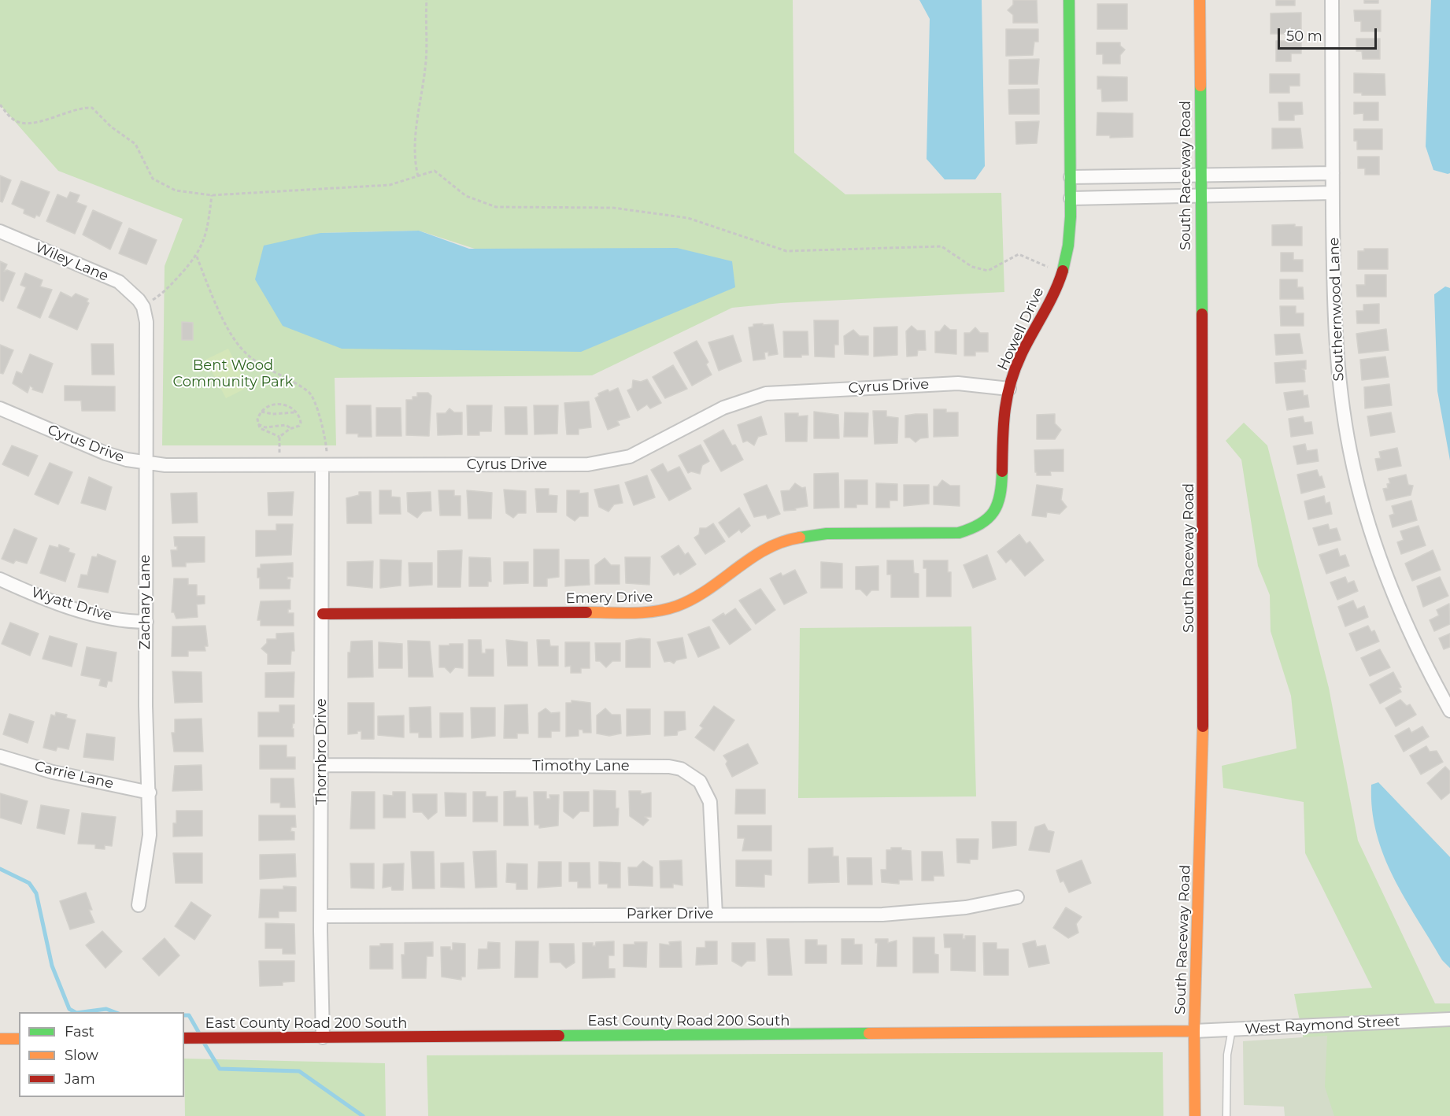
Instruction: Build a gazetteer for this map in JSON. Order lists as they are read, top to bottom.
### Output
{
  "streets": {
    "street": [
      "South Raceway Road",
      "Wiley Lane",
      "Southernwood Lane",
      "Howell Drive",
      "Cyrus Drive",
      "Emery Drive",
      "Zachary Lane",
      "Wyatt Drive",
      "Thornbro Drive",
      "Timothy Lane",
      "Carrie Lane",
      "Parker Drive",
      "East County Road 200 South",
      "West Raymond Street"
    ]
  },
  "crossings": [
    ["South Raceway Road", "East County Road 200 South"],
    ["South Raceway Road", "West Raymond Street"],
    ["Wiley Lane", "Zachary Lane"],
    ["Howell Drive", "Cyrus Drive"],
    ["Howell Drive", "Emery Drive"],
    ["Cyrus Drive", "Zachary Lane"],
    ["Cyrus Drive", "Thornbro Drive"],
    ["Emery Drive", "Thornbro Drive"],
    ["Zachary Lane", "Wyatt Drive"],
    ["Zachary Lane", "Carrie Lane"],
    ["Thornbro Drive", "Timothy Lane"],
    ["Thornbro Drive", "Parker Drive"],
    ["Thornbro Drive", "East County Road 200 South"],
    ["Timothy Lane", "Parker Drive"],
    ["East County Road 200 South", "West Raymond Street"]
  ],
  "parks": ["Bent Wood Community Park"],
  "legend": ["Fast", "Slow", "Jam"],
  "scale_bar": "50 m"
}
